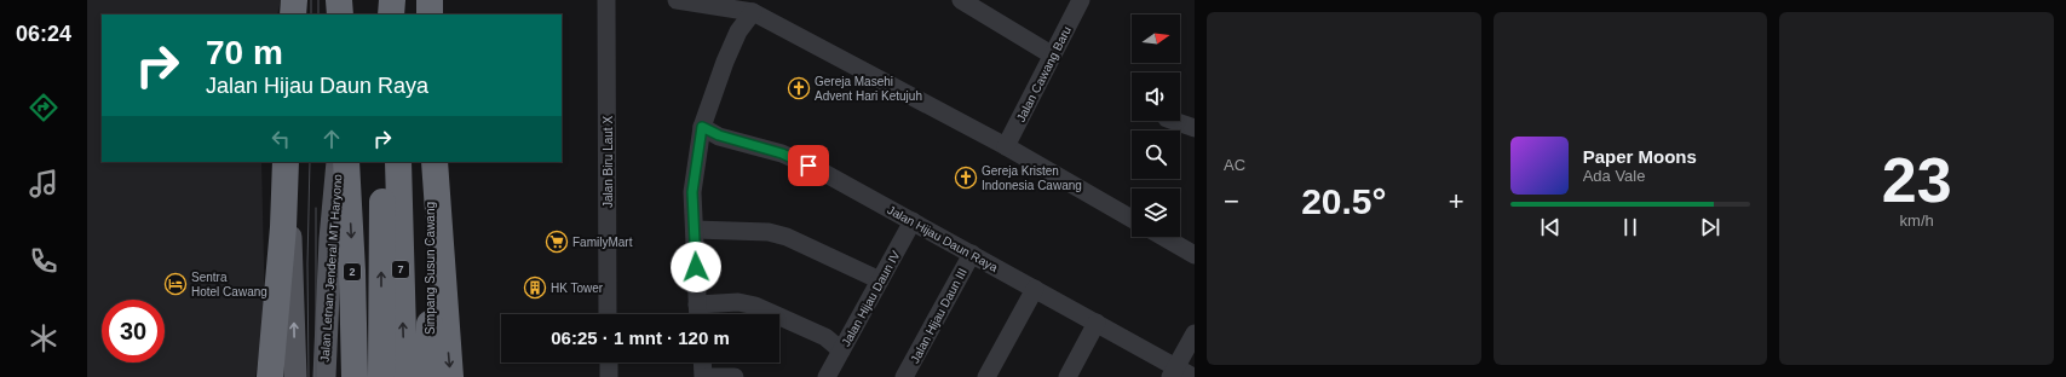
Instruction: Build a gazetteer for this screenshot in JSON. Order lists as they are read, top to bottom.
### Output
{
  "streets": {
    "highway": [
      "Jalan Letnan Jenderal MT Haryono",
      "Simpang Susun Cawang",
      "7",
      "2"
    ],
    "street": [
      "Jalan Cawang Baru",
      "Jalan Biru Laut X",
      "Jalan Hijau Daun Raya",
      "Jalan Hijau Daun IV",
      "Jalan Hijau Daun III"
    ]
  },
  "crossings": [
    ["Jalan Hijau Daun Raya", "Jalan Hijau Daun IV"],
    ["Jalan Hijau Daun Raya", "Jalan Hijau Daun III"]
  ],
  "places": {
    "church": ["Gereja Masehi Advent Hari Ketujuh", "Gereja Kristen Indonesia Cawang"],
    "supermarket": ["FamilyMart"],
    "hotel": ["Sentra Hotel Cawang"],
    "building": ["HK Tower"]
  },
  "north": "right",
  "page": {
    "tabs": "06:24",
    "tile": [
      "AC",
      ["23", "km/h"]
    ],
    "turn": ["70 m", "Jalan Hijau Daun Raya"],
    "song": ["Paper Moons", "Ada Vale"],
    "heat": ["−", "20.5°", "+"],
    "limit": "30",
    "trip": "06:25 · 1 mnt · 120 m"
  }
}
